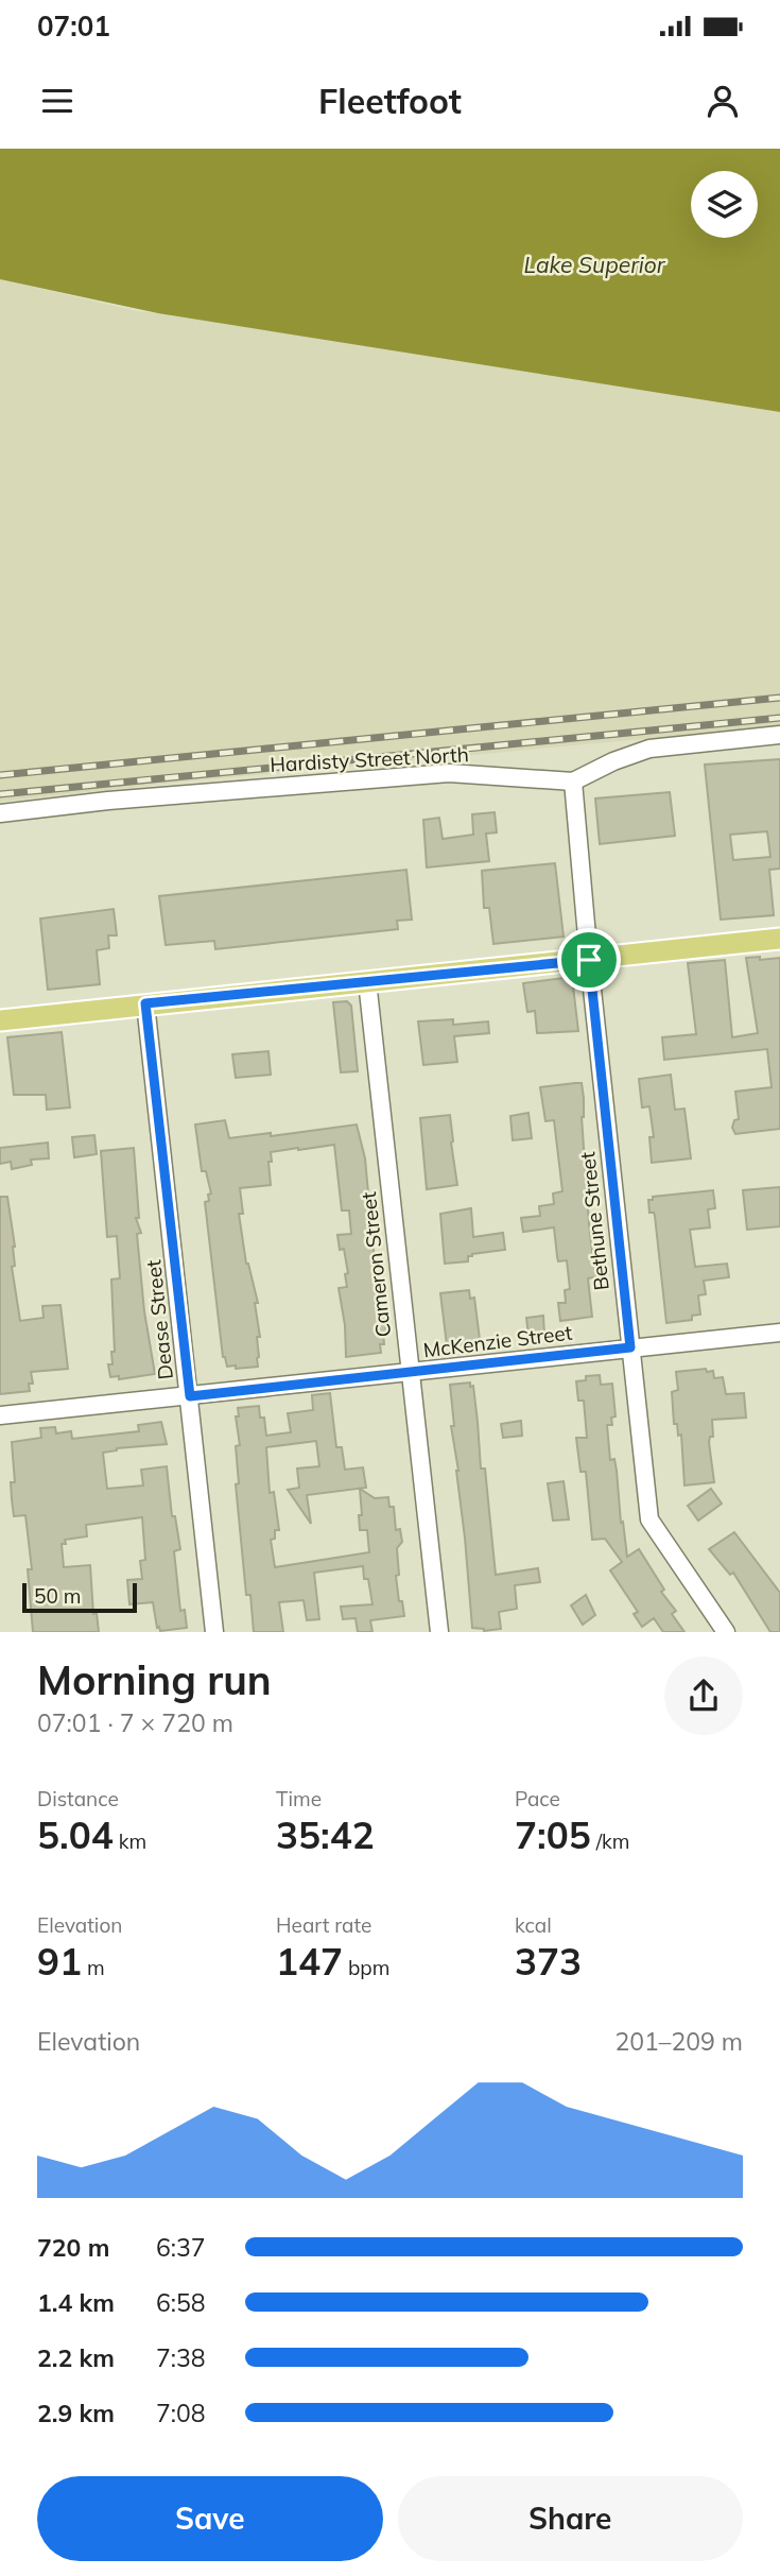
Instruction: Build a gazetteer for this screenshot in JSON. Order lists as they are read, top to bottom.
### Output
{
  "streets": {
    "street": [
      "Hardisty Street North",
      "Bethune Street",
      "Cameron Street",
      "Dease Street",
      "McKenzie Street"
    ]
  },
  "crossings": [
    ["Hardisty Street North", "Bethune Street"],
    ["Bethune Street", "McKenzie Street"],
    ["Cameron Street", "McKenzie Street"],
    ["Dease Street", "McKenzie Street"]
  ],
  "water": ["Lake Superior"],
  "scale_bar": "50 m",
  "page": {
    "status": "07:01",
    "header": "Fleetfoot",
    "scale": "50 m",
    "heading": ["Morning run", "07:01 · 7 × 720 m"],
    "stats": [
      ["Distance", "5.04 km"],
      ["Time", "35:42"],
      ["Pace", "7:05 /km"],
      ["Elevation", "91 m"],
      ["Heart rate", "147 bpm"],
      ["kcal", "373"]
    ],
    "chart": ["Elevation", "201–209 m"],
    "list": [
      {
        "name": "720 m",
        "note": "6:37"
      },
      {
        "name": "1.4 km",
        "note": "6:58"
      },
      {
        "name": "2.2 km",
        "note": "7:38"
      },
      {
        "name": "2.9 km",
        "note": "7:08"
      }
    ],
    "buttons": ["Save", "Share"]
  }
}
